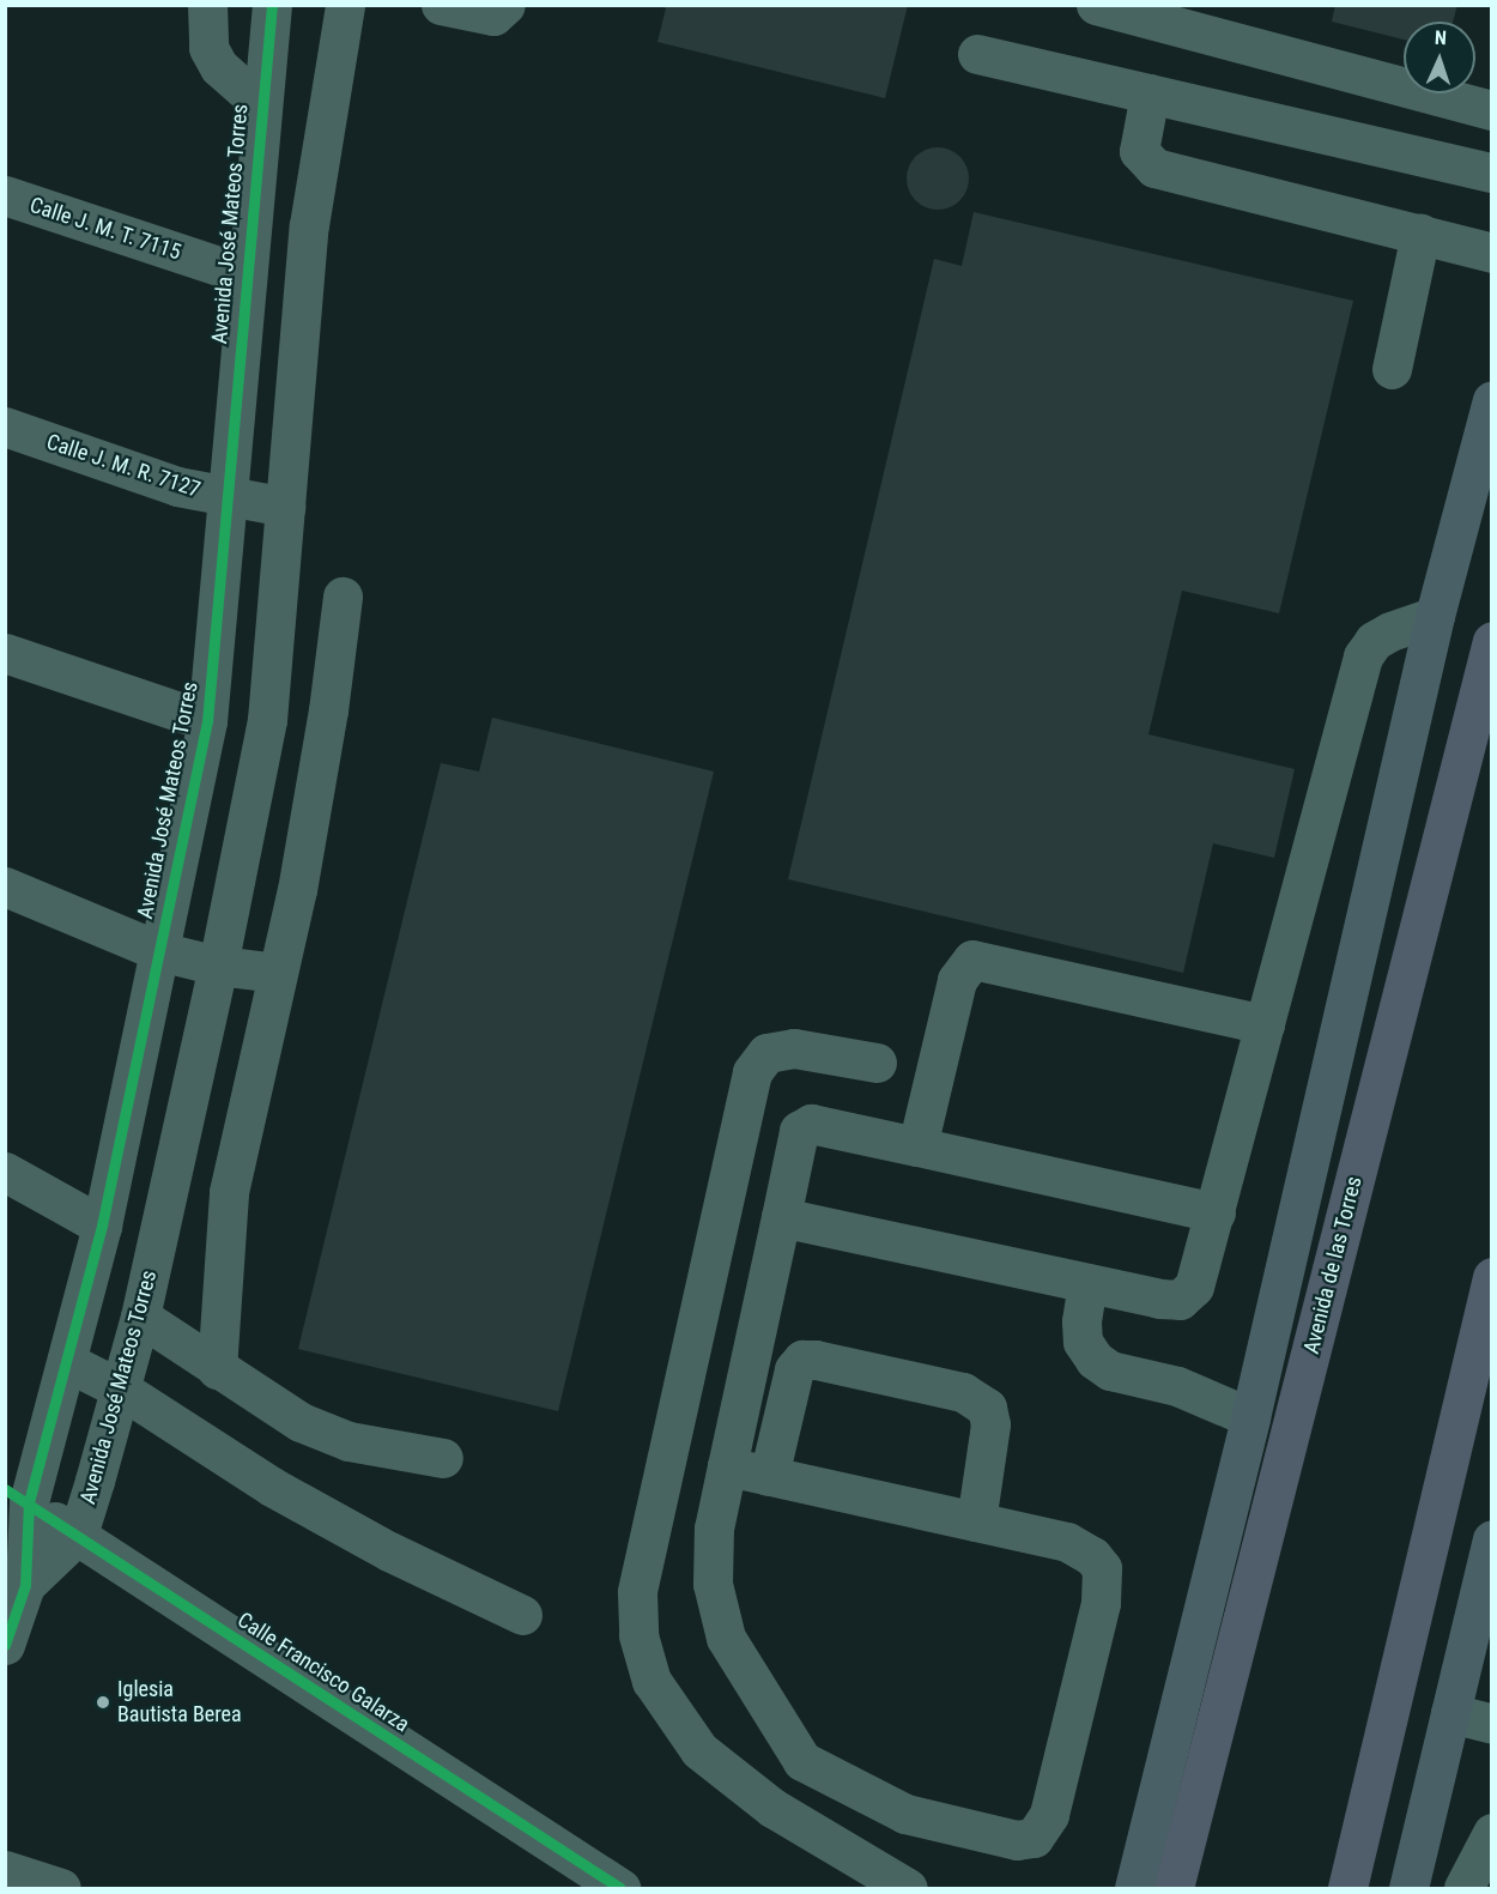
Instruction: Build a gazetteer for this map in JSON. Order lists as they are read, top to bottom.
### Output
{
  "streets": {
    "highway": ["Avenida de las Torres"],
    "street": [
      "Avenida José Mateos Torres",
      "Calle J. M. T. 7115",
      "Calle J. M. R. 7127",
      "Calle Francisco Galarza"
    ]
  },
  "crossings": [
    ["Avenida José Mateos Torres", "Calle J. M. T. 7115"],
    ["Avenida José Mateos Torres", "Calle J. M. R. 7127"],
    ["Avenida José Mateos Torres", "Calle Francisco Galarza"]
  ],
  "places": ["Iglesia Bautista Berea"],
  "north": "top"
}
